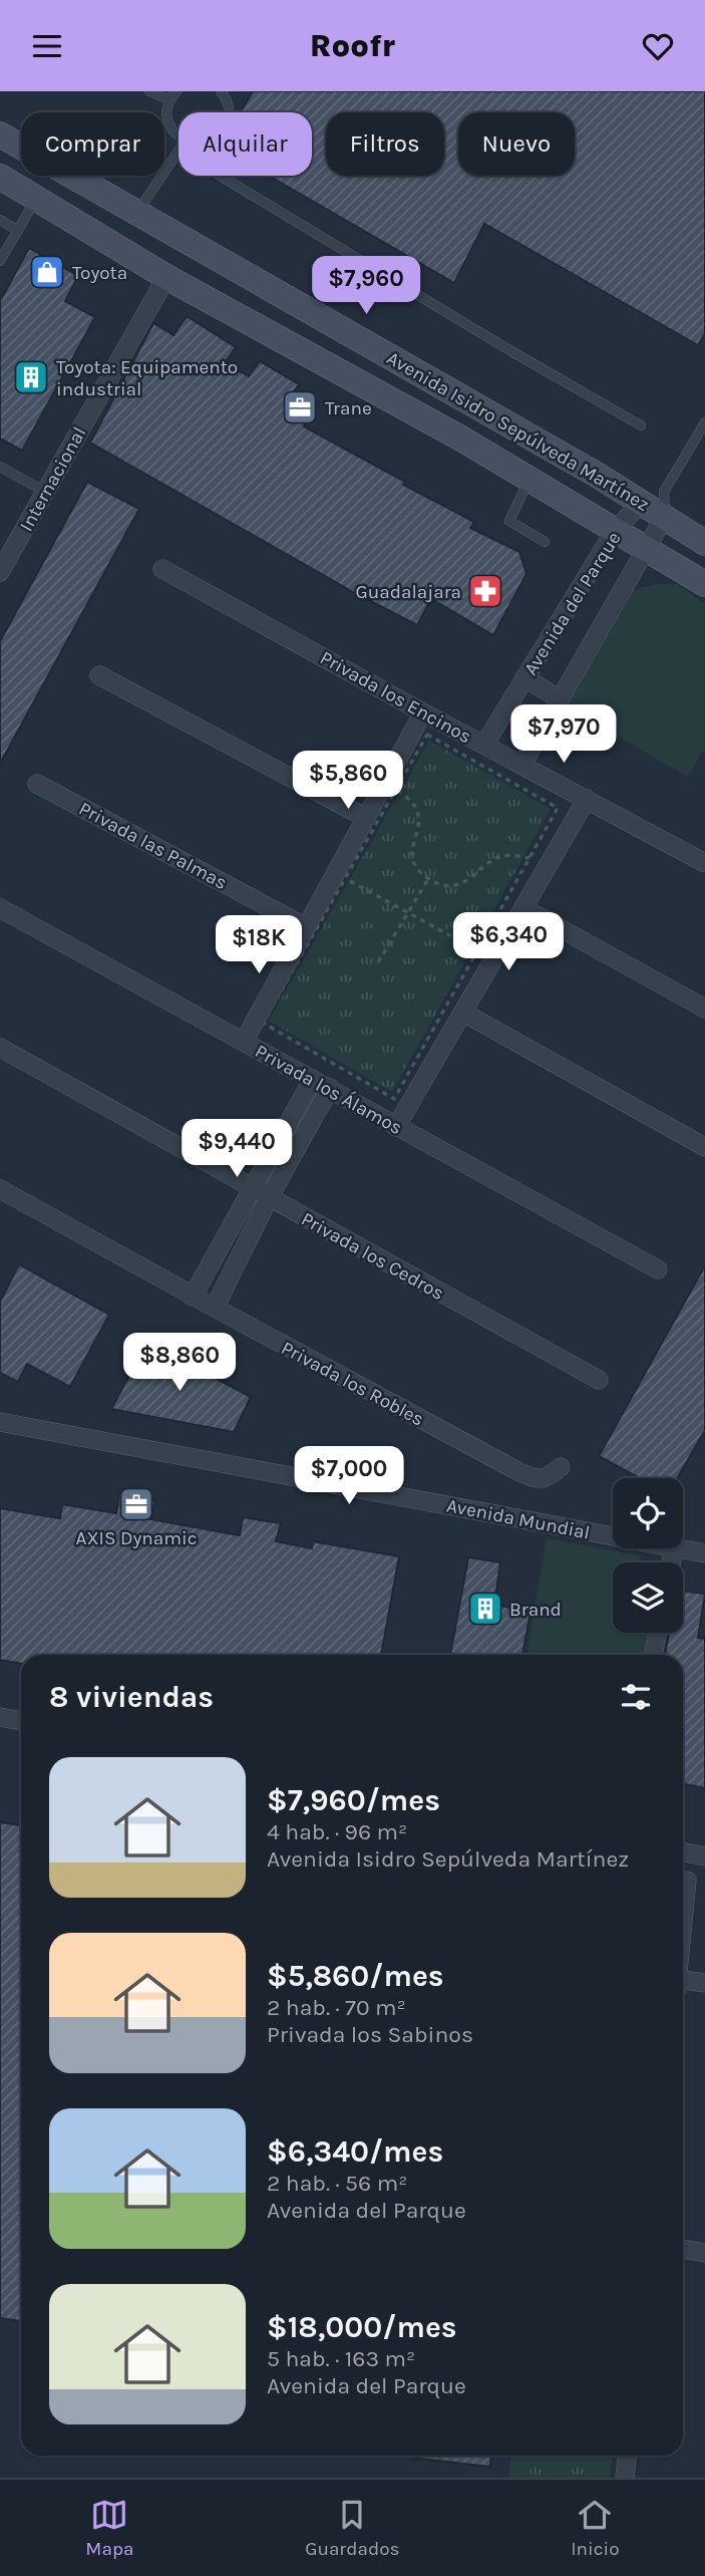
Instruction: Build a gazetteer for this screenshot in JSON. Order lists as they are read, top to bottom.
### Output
{
  "streets": {
    "main road": ["Avenida Isidro Sepúlveda Martínez"],
    "street": [
      "Internacional",
      "Avenida del Parque",
      "Privada los Encinos",
      "Privada las Palmas",
      "Privada los Álamos",
      "Privada los Cedros",
      "Privada los Robles",
      "Avenida Mundial"
    ]
  },
  "crossings": [
    ["Avenida Isidro Sepúlveda Martínez", "Internacional"],
    ["Avenida Isidro Sepúlveda Martínez", "Avenida del Parque"],
    ["Avenida del Parque", "Privada los Encinos"]
  ],
  "places": {
    "shop": ["Toyota"],
    "building": ["Toyota: Equipamento industrial", "Brand"],
    "office": ["Trane", "AXIS Dynamic"],
    "pharmacy": ["Guadalajara"]
  },
  "page": {
    "header": "Roofr",
    "chip": [
      "Comprar",
      "Alquilar",
      "Filtros",
      "Nuevo"
    ],
    "price": [
      "$7,960",
      "$7,970",
      "$5,860",
      "$6,340",
      "$18K",
      "$9,440",
      "$8,860",
      "$7,000"
    ],
    "heading": "8 viviendas",
    "list": [
      {
        "name": "$7,960/mes",
        "note": "4 hab. · 96 m² · Avenida Isidro Sepúlveda Martínez"
      },
      {
        "name": "$5,860/mes",
        "note": "2 hab. · 70 m² · Privada los Sabinos"
      },
      {
        "name": "$6,340/mes",
        "note": "2 hab. · 56 m² · Avenida del Parque"
      },
      {
        "name": "$18,000/mes",
        "note": "5 hab. · 163 m² · Avenida del Parque"
      }
    ],
    "tabs": ["Mapa", "Guardados", "Inicio"]
  }
}
